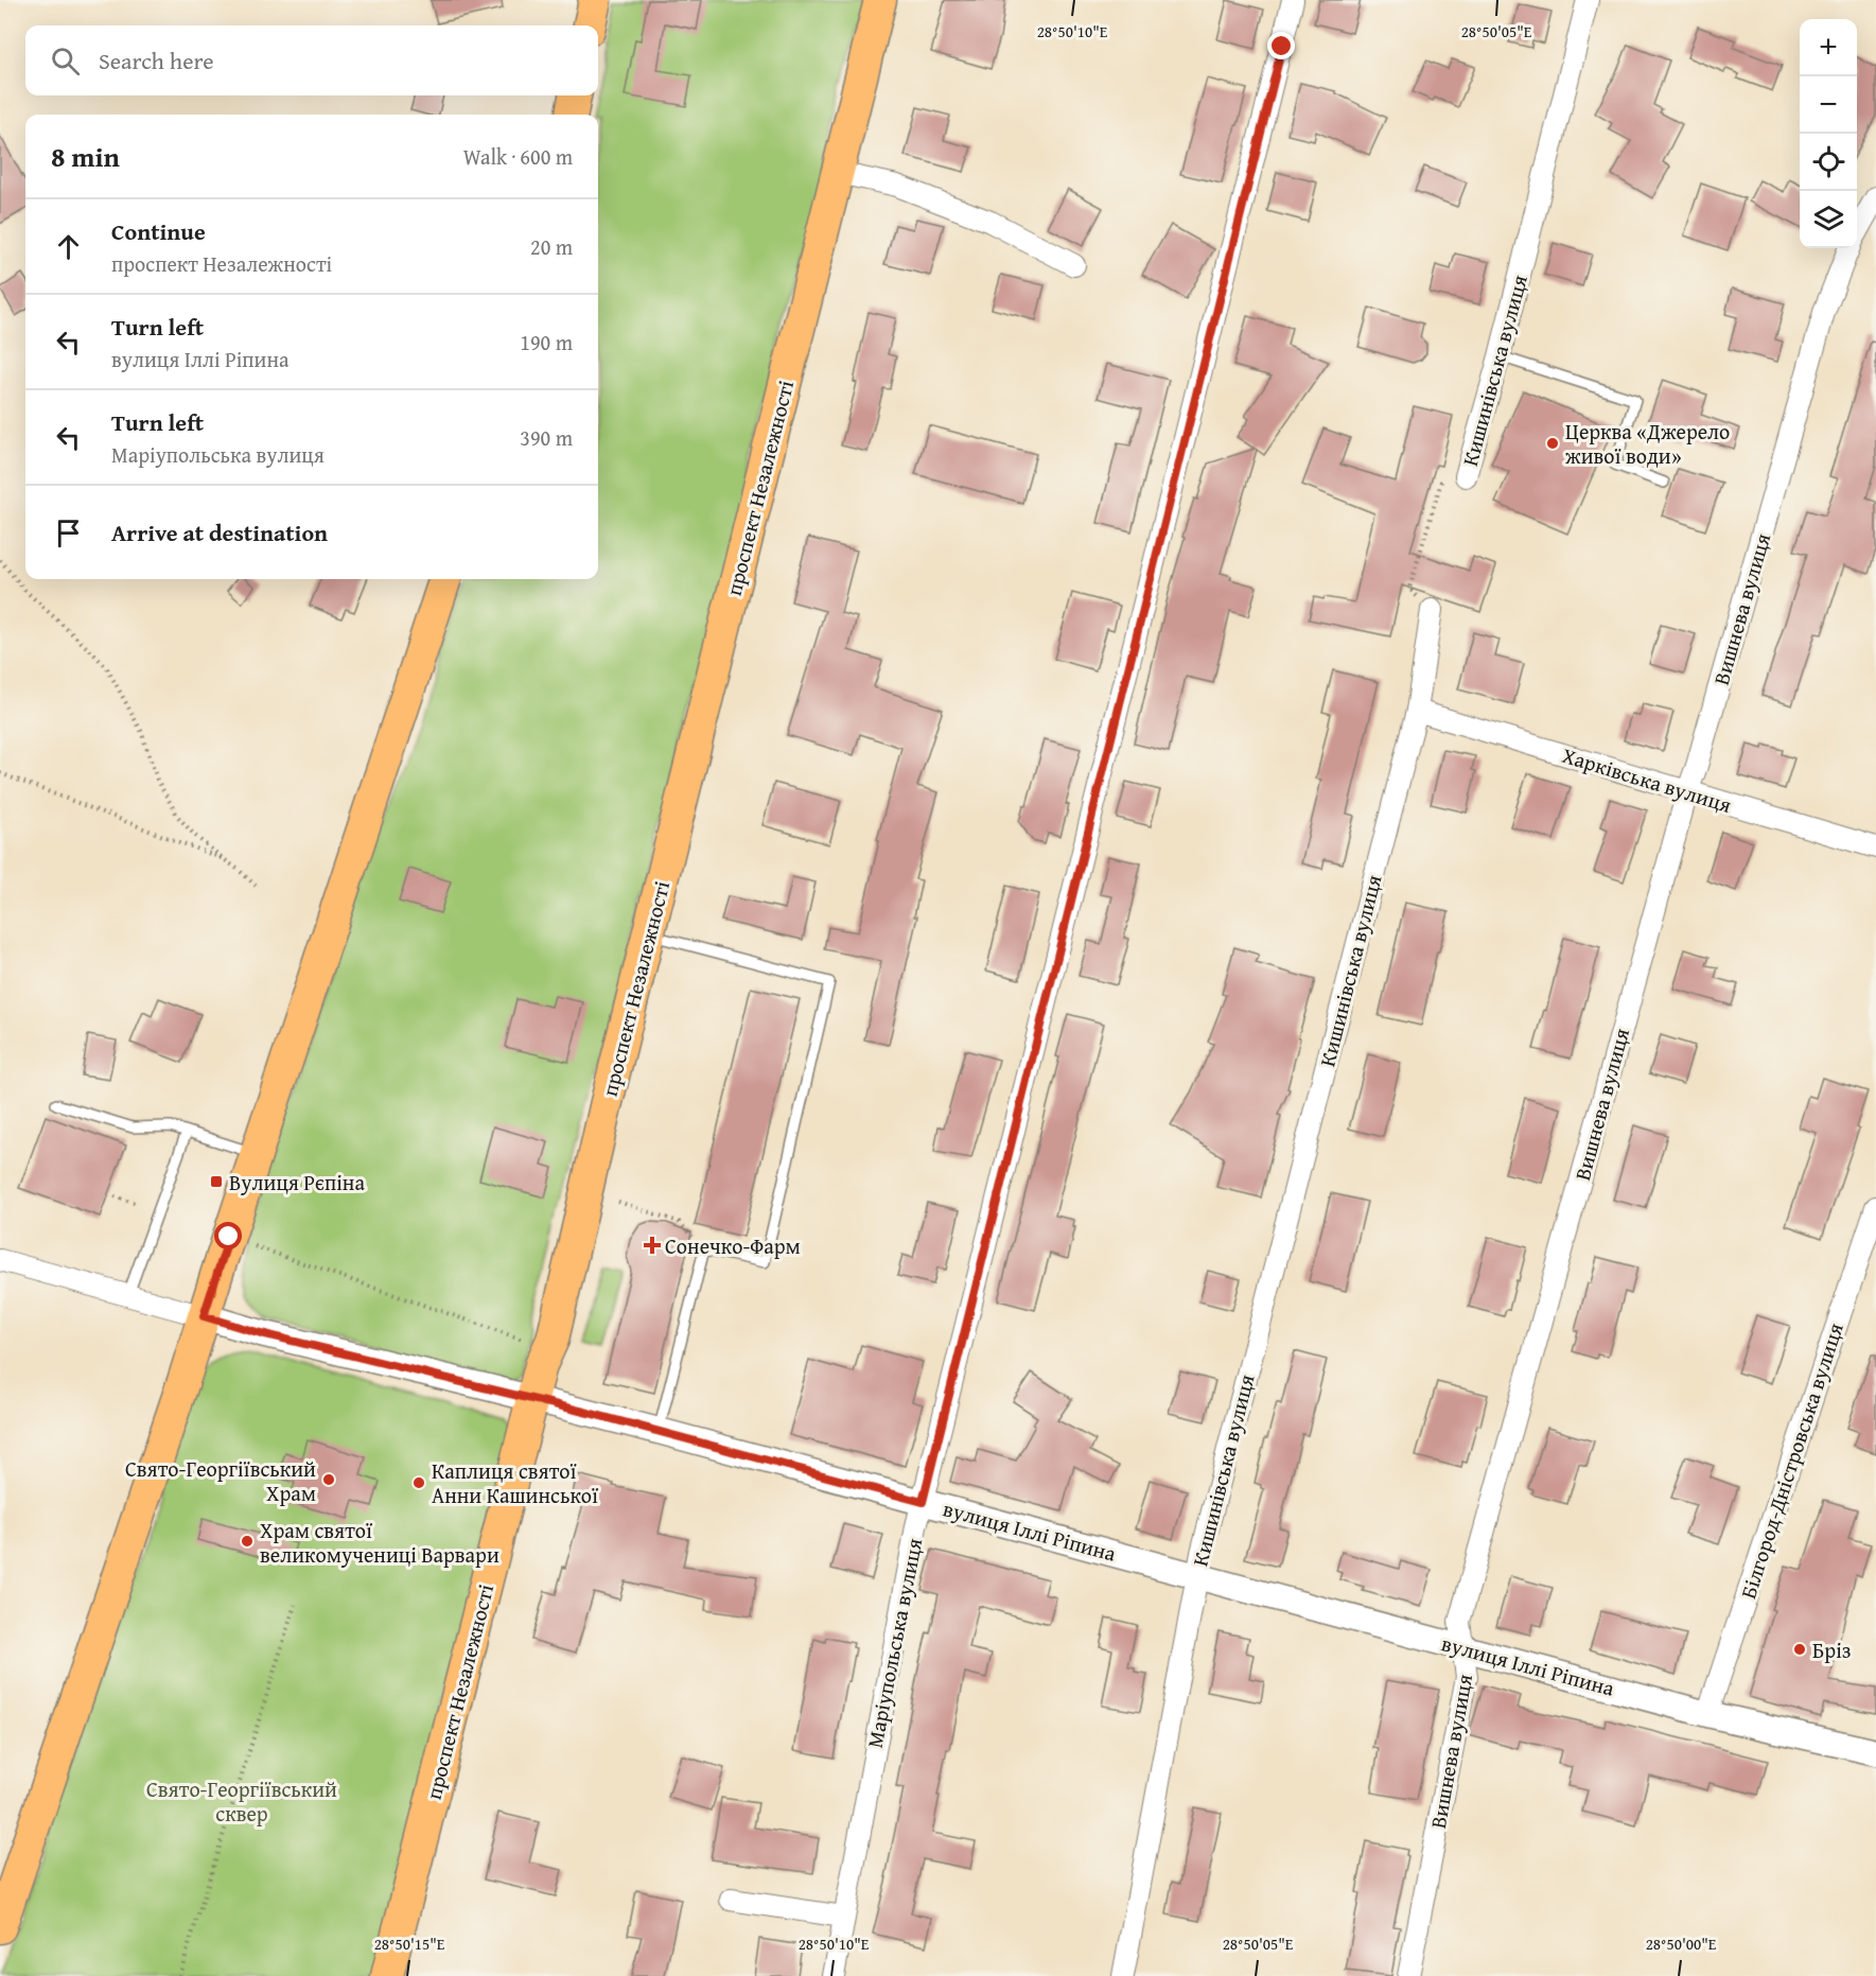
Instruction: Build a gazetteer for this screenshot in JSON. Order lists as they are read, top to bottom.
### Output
{
  "streets": {
    "main road": ["проспект Незалежності"],
    "street": [
      "Кишинівська вулиця",
      "Вишнева вулиця",
      "Харківська вулиця",
      "Білгород-Дністровська вулиця",
      "вулиця Іллі Ріпина",
      "Маріупольська вулиця"
    ]
  },
  "crossings": [
    ["Кишинівська вулиця", "Харківська вулиця"],
    ["Кишинівська вулиця", "вулиця Іллі Ріпина"],
    ["проспект Незалежності", "вулиця Іллі Ріпина"],
    ["Вишнева вулиця", "Харківська вулиця"],
    ["Вишнева вулиця", "вулиця Іллі Ріпина"],
    ["Білгород-Дністровська вулиця", "вулиця Іллі Ріпина"],
    ["вулиця Іллі Ріпина", "Маріупольська вулиця"]
  ],
  "parks": ["Свято-Георгіївський сквер"],
  "places": {
    "other": [
      "Церква «Джерело живої води»",
      "Свято-Георгіївський Храм",
      "Каплиця cвятої Анни Кашинської",
      "Храм святої великомучениці Варвари",
      "Бріз"
    ],
    "transit": ["Вулиця Рєпіна"],
    "health": ["Сонечко-Фарм"]
  },
  "page": {
    "map_buttons": ["+", "−"],
    "search": "Search here",
    "heading": ["8 min", "Walk · 600 m"],
    "list": [
      ["Continue", "проспект Незалежності", "20 m"],
      ["Turn left", "вулиця Іллі Ріпина", "190 m"],
      ["Turn left", "Маріупольська вулиця", "390 m"],
      "Arrive at destination"
    ]
  },
  "coordinates": [
    "28°50'10\"E",
    "28°50'05\"E",
    "28°50'15\"E",
    "28°50'00\"E"
  ]
}
